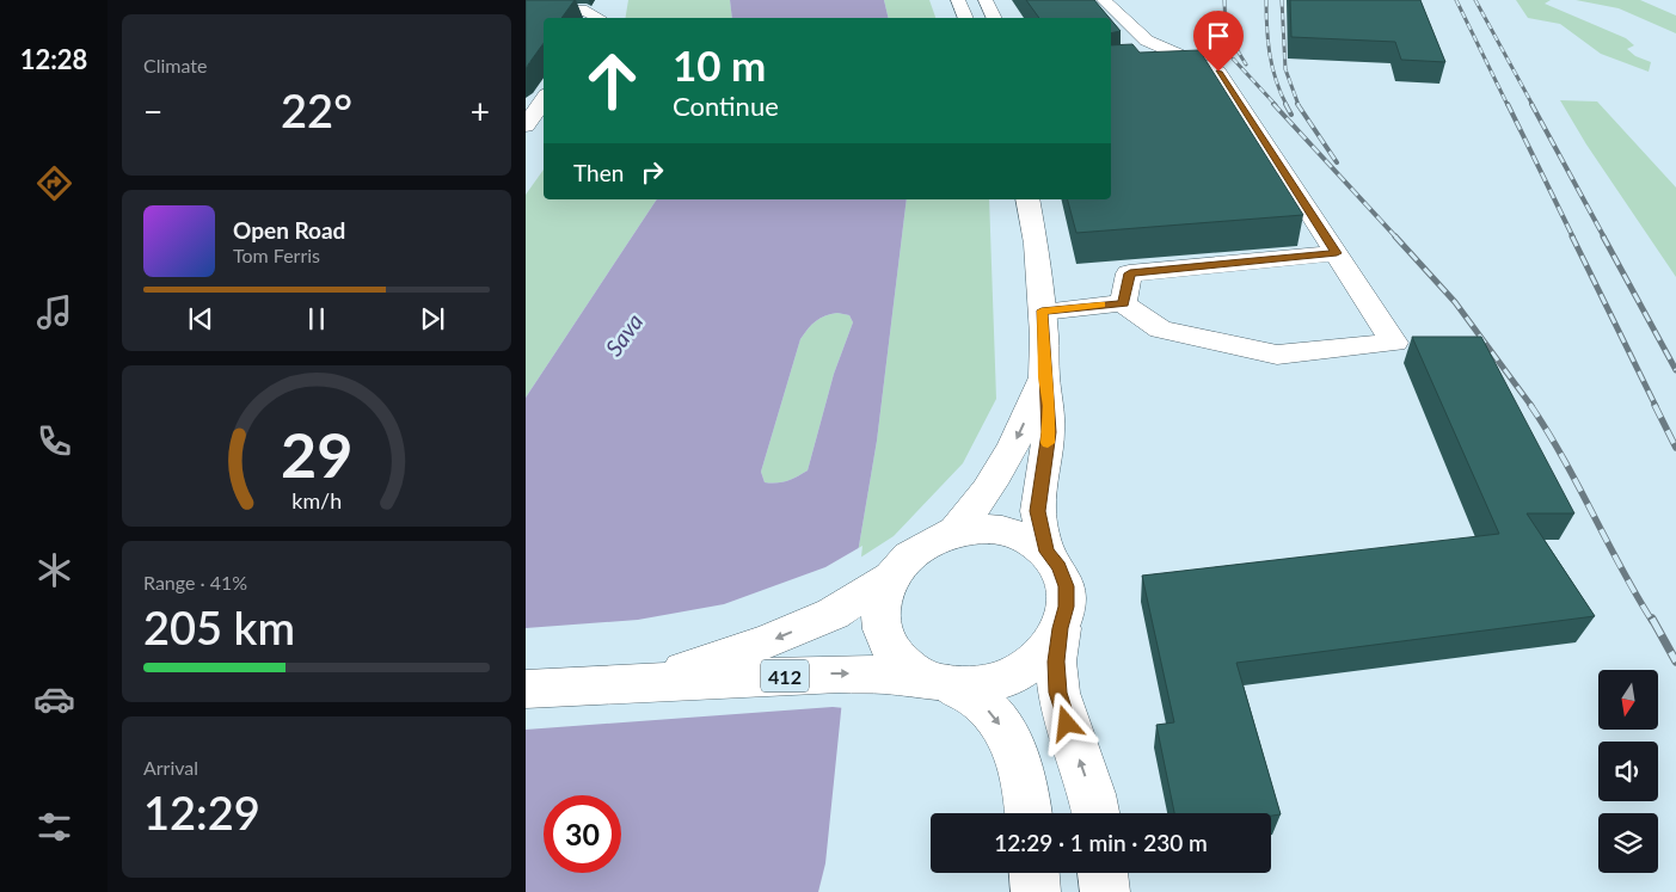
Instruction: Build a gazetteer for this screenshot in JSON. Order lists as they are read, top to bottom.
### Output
{
  "streets": {
    "main road": ["412"]
  },
  "water": ["Sava"],
  "north": "bottom",
  "page": {
    "tabs": "12:28",
    "tile": [
      "Climate",
      ["Range · 41%", "205 km"],
      ["Arrival", "12:29"]
    ],
    "turn": ["10 m", "Continue"],
    "heat": ["−", "22°", "+"],
    "then": "Then",
    "song": ["Open Road", "Tom Ferris"],
    "limit": "30",
    "trip": "12:29 · 1 min · 230 m",
    "gauge": ["29", "km/h"]
  }
}
